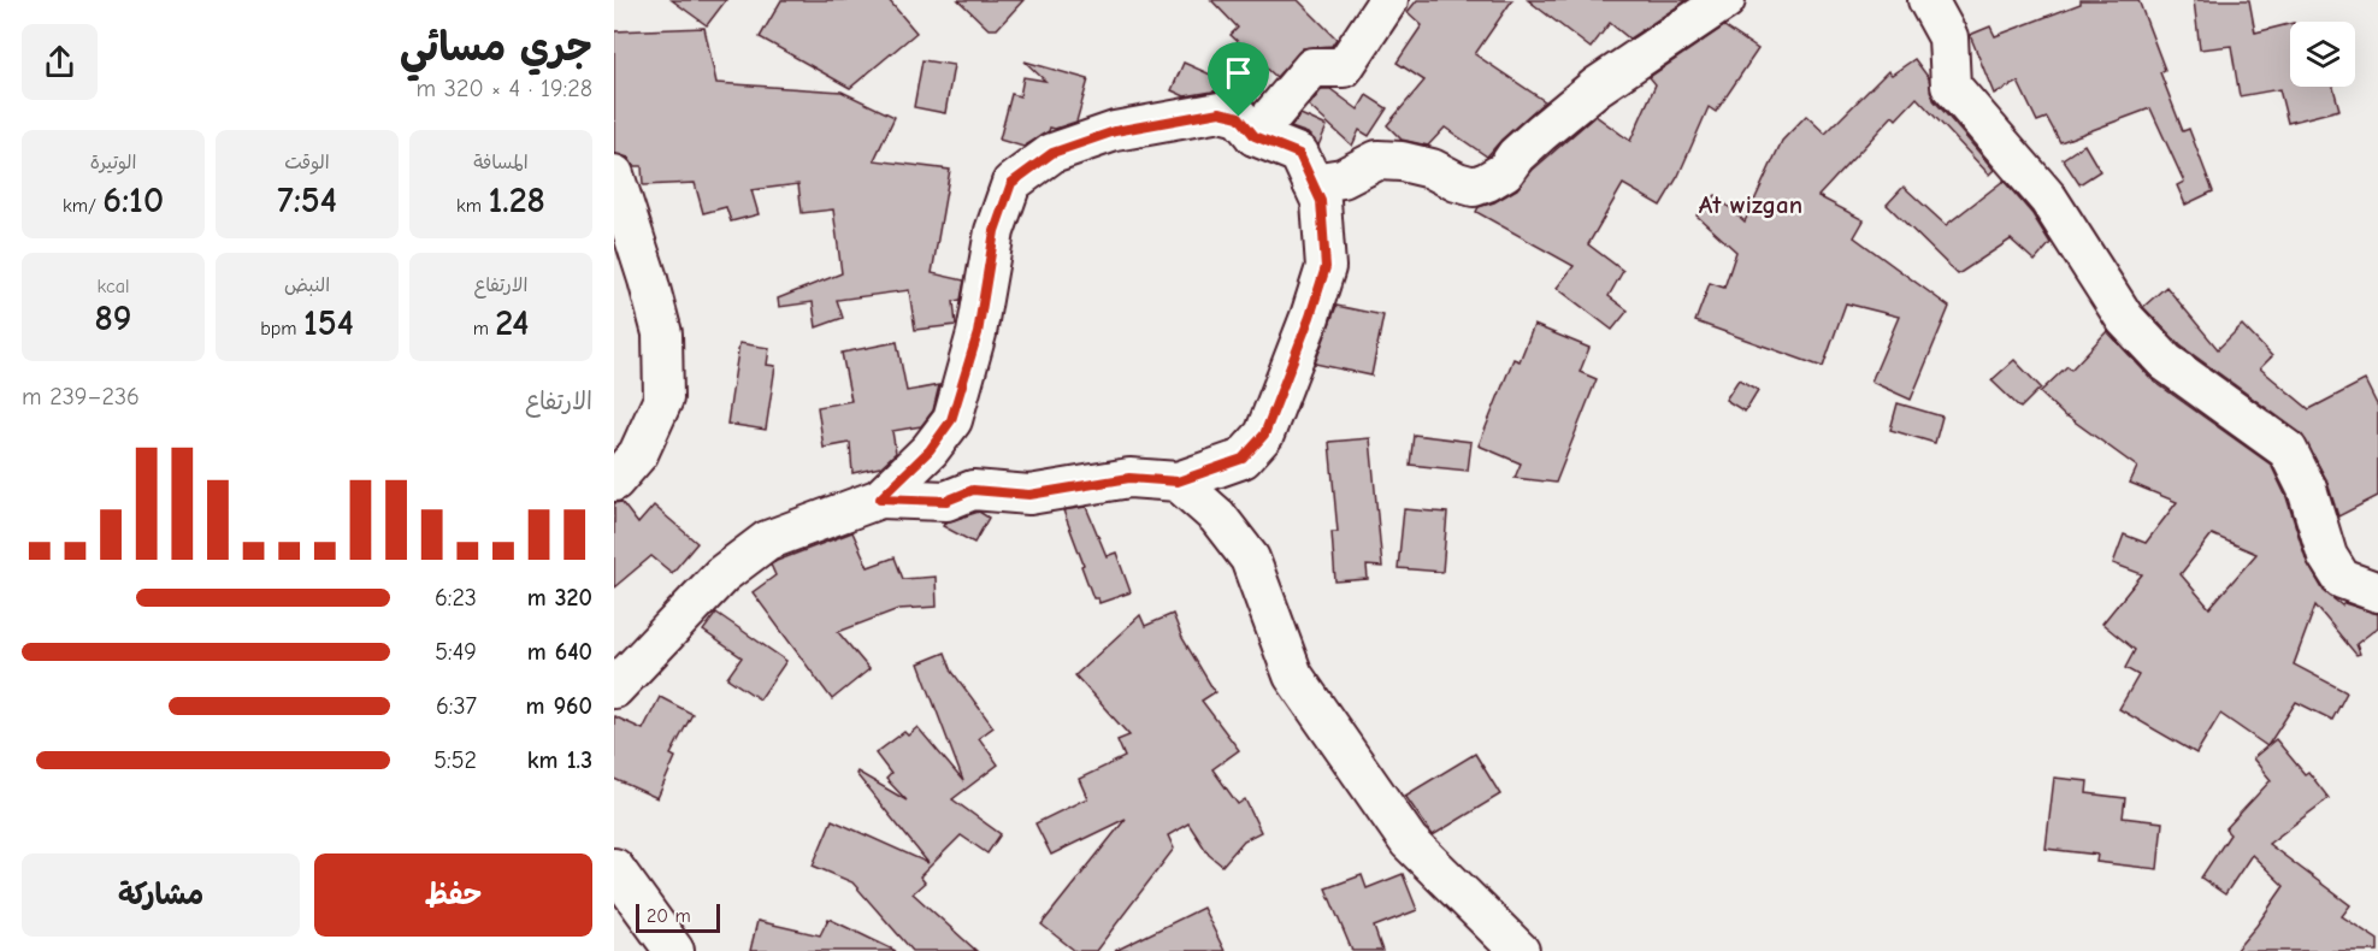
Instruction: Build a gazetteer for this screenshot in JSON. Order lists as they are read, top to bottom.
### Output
{
  "districts": ["At wizgan"],
  "scale_bar": "20 m",
  "page": {
    "heading": ["جري مسائي", "19:28 · 4 × 320 m"],
    "stats": [
      ["المسافة", "1.28 km"],
      ["الوقت", "7:54"],
      ["الوتيرة", "6:10 /km"],
      ["الارتفاع", "24 m"],
      ["النبض", "154 bpm"],
      ["kcal", "89"]
    ],
    "chart": ["الارتفاع", "236–239 m"],
    "list": [
      {
        "name": "320 m",
        "note": "6:23"
      },
      {
        "name": "640 m",
        "note": "5:49"
      },
      {
        "name": "960 m",
        "note": "6:37"
      },
      {
        "name": "1.3 km",
        "note": "5:52"
      }
    ],
    "buttons": ["حفظ", "مشاركة"],
    "scale": "20 m"
  }
}
